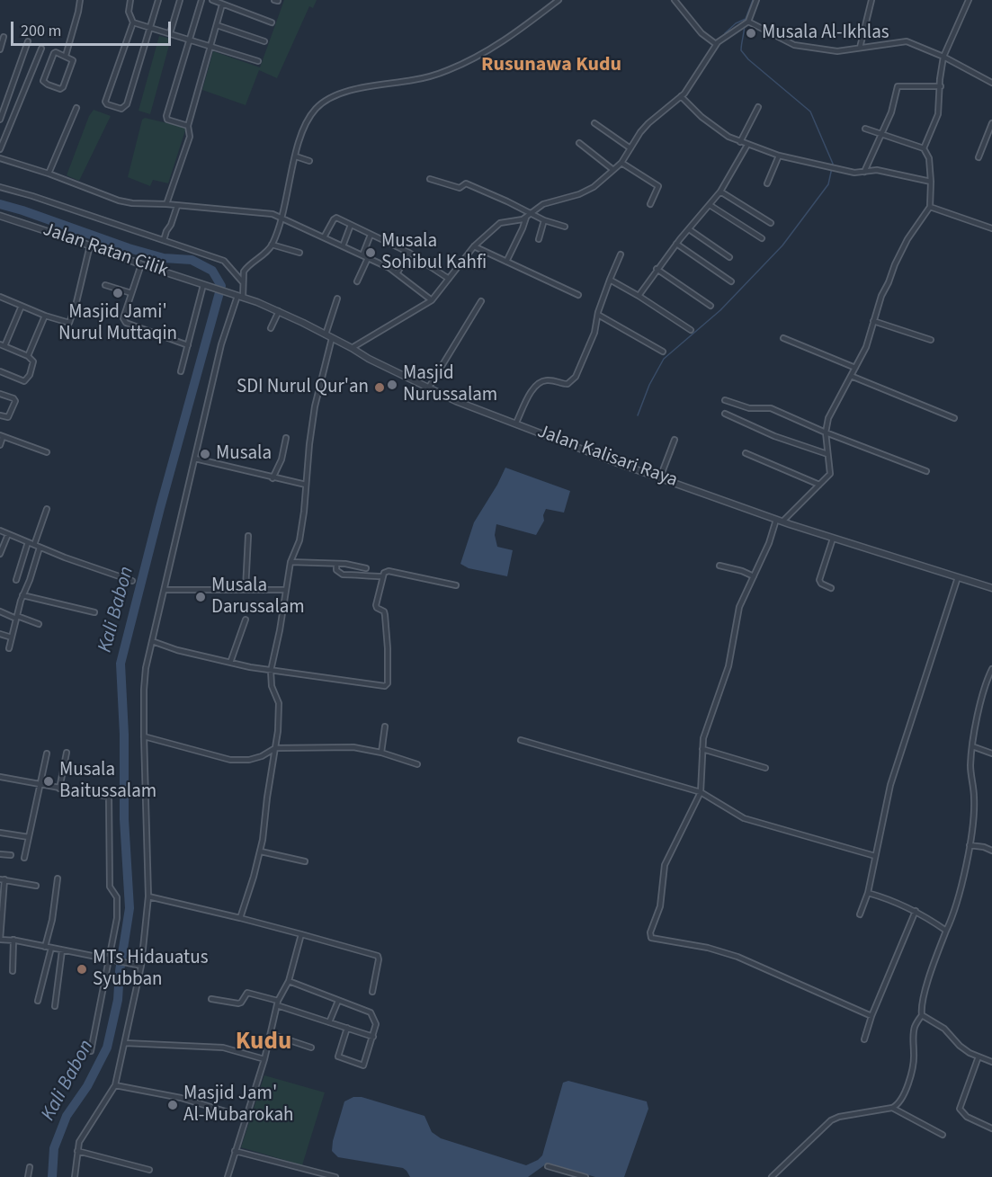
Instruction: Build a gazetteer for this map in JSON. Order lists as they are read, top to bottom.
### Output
{
  "streets": {
    "street": ["Jalan Ratan Cilik", "Jalan Kalisari Raya"]
  },
  "crossings": [
    ["Jalan Ratan Cilik", "Jalan Kalisari Raya"]
  ],
  "districts": ["Rusunawa Kudu", "Kudu"],
  "water": ["Kali Babon"],
  "places": [
    "Musala Al-Ikhlas",
    "Musala Sohibul Kahfi",
    "Masjid Jami' Nurul Muttaqin",
    "Masjid Nurussalam",
    "SDI Nurul Qur'an",
    "Musala",
    "Musala Darussalam",
    "Musala Baitussalam",
    "MTs Hidauatus Syubban",
    "Masjid Jam' Al-Mubarokah"
  ],
  "scale_bar": "200 m"
}
